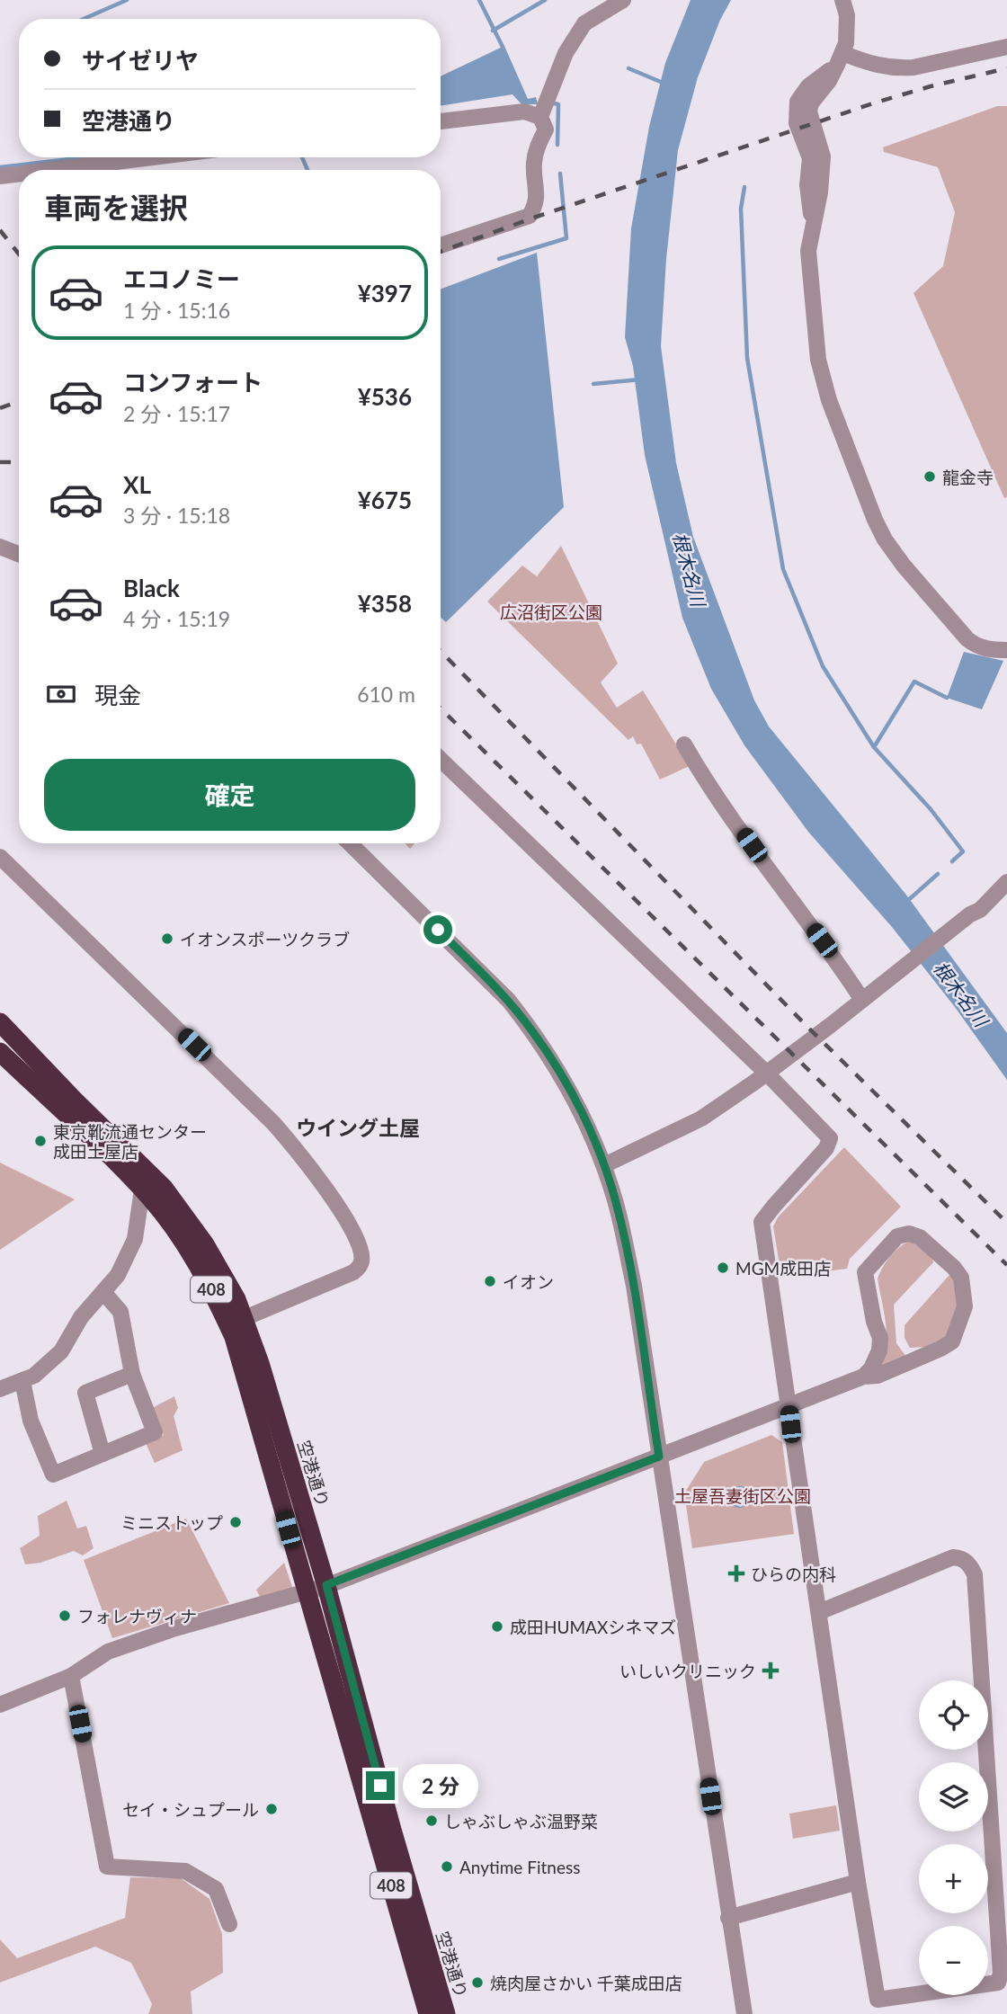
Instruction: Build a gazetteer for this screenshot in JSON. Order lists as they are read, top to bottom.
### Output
{
  "streets": {
    "highway": ["408", "空港通り"]
  },
  "districts": ["ウイング土屋"],
  "water": ["根木名川"],
  "parks": ["広沼街区公園", "土屋吾妻街区公園"],
  "places": {
    "other": [
      "龍金寺",
      "イオンスポーツクラブ",
      "東京靴流通センター 成田土屋店",
      "MGM成田店",
      "イオン",
      "ミニストップ",
      "フォレナヴィナ",
      "成田HUMAXシネマズ",
      "セイ・シュプール",
      "しゃぶしゃぶ温野菜",
      "Anytime Fitness",
      "焼肉屋さかい 千葉成田店"
    ],
    "health": ["ひらの内科", "いしいクリニック"]
  },
  "page": {
    "banner": ["サイゼリヤ", "空港通り"],
    "heading": "車両を選択",
    "list": [
      {
        "name": "エコノミー",
        "note": "1 分 · 15:16",
        "value": "¥397"
      },
      {
        "name": "コンフォート",
        "note": "2 分 · 15:17",
        "value": "¥536"
      },
      {
        "name": "XL",
        "note": "3 分 · 15:18",
        "value": "¥675"
      },
      {
        "name": "Black",
        "note": "4 分 · 15:19",
        "value": "¥358"
      }
    ],
    "pay": ["現金", "610 m"],
    "buttons": "確定",
    "map_buttons": ["+", "−"],
    "bubble": "2 分"
  }
}
